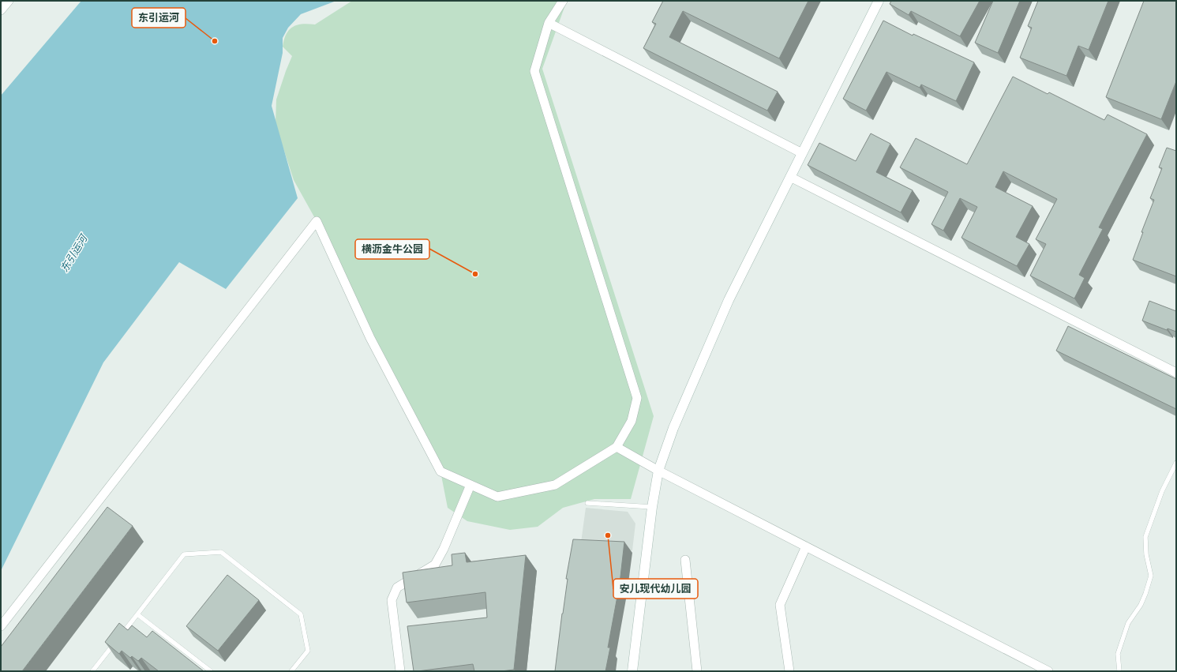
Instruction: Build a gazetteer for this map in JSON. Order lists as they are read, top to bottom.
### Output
{
  "water": ["东引运河"],
  "places": ["东引运河", "横沥金牛公园", "安儿现代幼儿园"]
}
